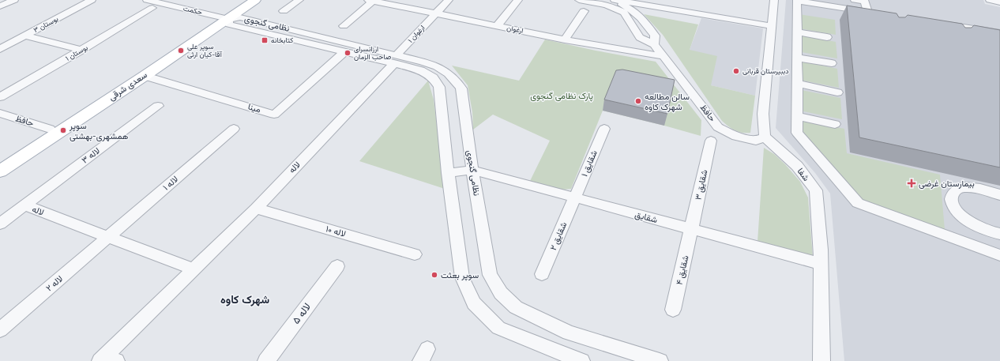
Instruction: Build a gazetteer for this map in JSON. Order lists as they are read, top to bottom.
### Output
{
  "streets": {
    "main road": ["سعدی شرقی"],
    "street": [
      "حکمت",
      "نظامی گنجوی",
      "بوستان ۳",
      "ارغوان",
      "ارغوان ۱",
      "بوستان ۱",
      "مینا",
      "حافظ",
      "لاله ۳",
      "شقایق ۱",
      "لاله",
      "شفا",
      "لاله ۱",
      "شقایق ۳",
      "شقایق",
      "لاله ۱۰",
      "شقایق ۲",
      "شقایق ۴",
      "لاله ۲",
      "لاله ۵"
    ]
  },
  "crossings": [
    ["حکمت", "نظامی گنجوی"],
    ["حکمت", "بوستان ۱"],
    ["حکمت", "سعدی شرقی"],
    ["نظامی گنجوی", "ارغوان ۱"],
    ["نظامی گنجوی", "سعدی شرقی"],
    ["نظامی گنجوی", "مینا"],
    ["نظامی گنجوی", "لاله"],
    ["نظامی گنجوی", "شقایق"],
    ["ارغوان", "ارغوان ۱"],
    ["ارغوان", "حافظ"],
    ["ارغوان ۱", "لاله"],
    ["سعدی شرقی", "مینا"],
    ["سعدی شرقی", "حافظ"],
    ["حافظ", "شفا"],
    ["لاله ۳", "لاله"],
    ["شقایق ۱", "شقایق"],
    ["شقایق ۱", "شقایق ۲"],
    ["لاله", "لاله ۱"],
    ["لاله", "لاله ۱۰"],
    ["لاله", "لاله ۲"],
    ["شفا", "شقایق"],
    ["لاله ۱", "لاله ۲"],
    ["شقایق ۳", "شقایق"],
    ["شقایق ۳", "شقایق ۴"],
    ["شقایق", "شقایق ۲"],
    ["شقایق", "شقایق ۴"]
  ],
  "districts": ["شهرک کاوه"],
  "parks": ["پارک نظامی گنجوی"],
  "places": {
    "transit": ["کتابخانه"],
    "other": [
      "سوپر علی آقا-کیان ارثی",
      "ارزانسرای صاحب الزمان",
      "دببیرستان قربانی",
      "سالن مطالعه شهرک کاوه",
      "سوپر همشهری-بهشتی",
      "سوپر بعثت"
    ],
    "health": ["بیمارستان غرضی"]
  }
}
